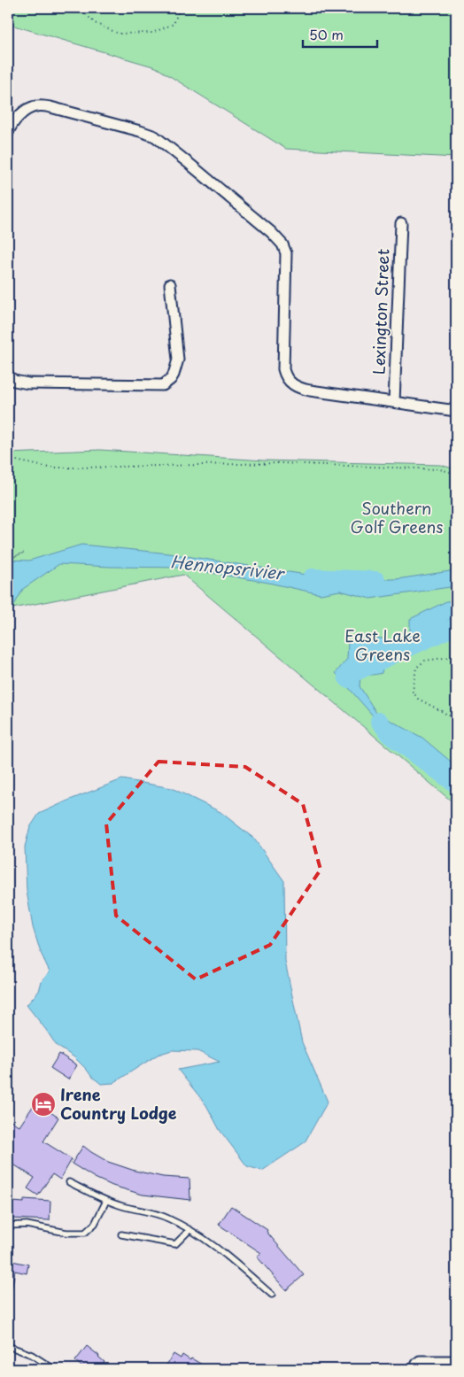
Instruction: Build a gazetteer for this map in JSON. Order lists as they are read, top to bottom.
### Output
{
  "streets": {
    "street": ["Lexington Street"]
  },
  "water": ["Hennopsrivier"],
  "parks": ["Southern Golf Greens", "East Lake Greens"],
  "places": {
    "hotel": ["Irene Country Lodge"]
  },
  "scale_bar": "50 m"
}
